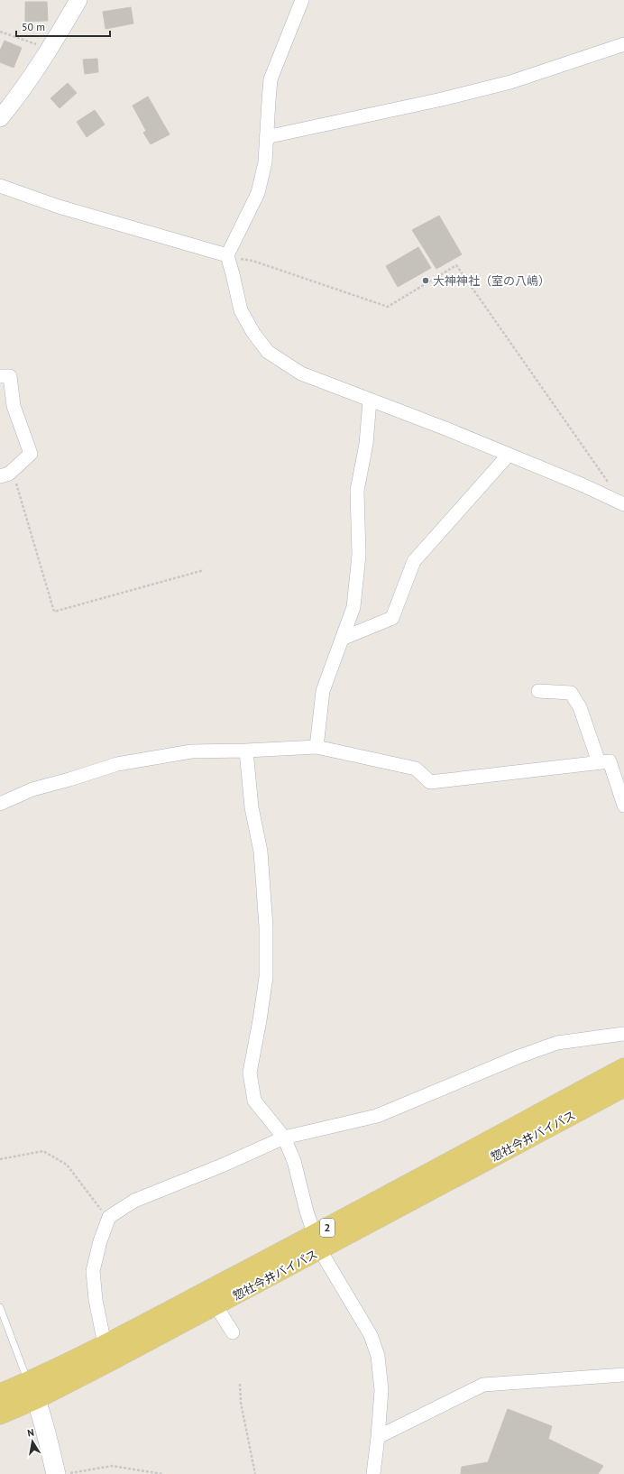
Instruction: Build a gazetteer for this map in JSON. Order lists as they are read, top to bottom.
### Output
{
  "streets": {
    "main road": ["惣社今井バイパス", "2"]
  },
  "places": ["大神神社（室の八嶋）"],
  "scale_bar": "50 m",
  "north": "top"
}
